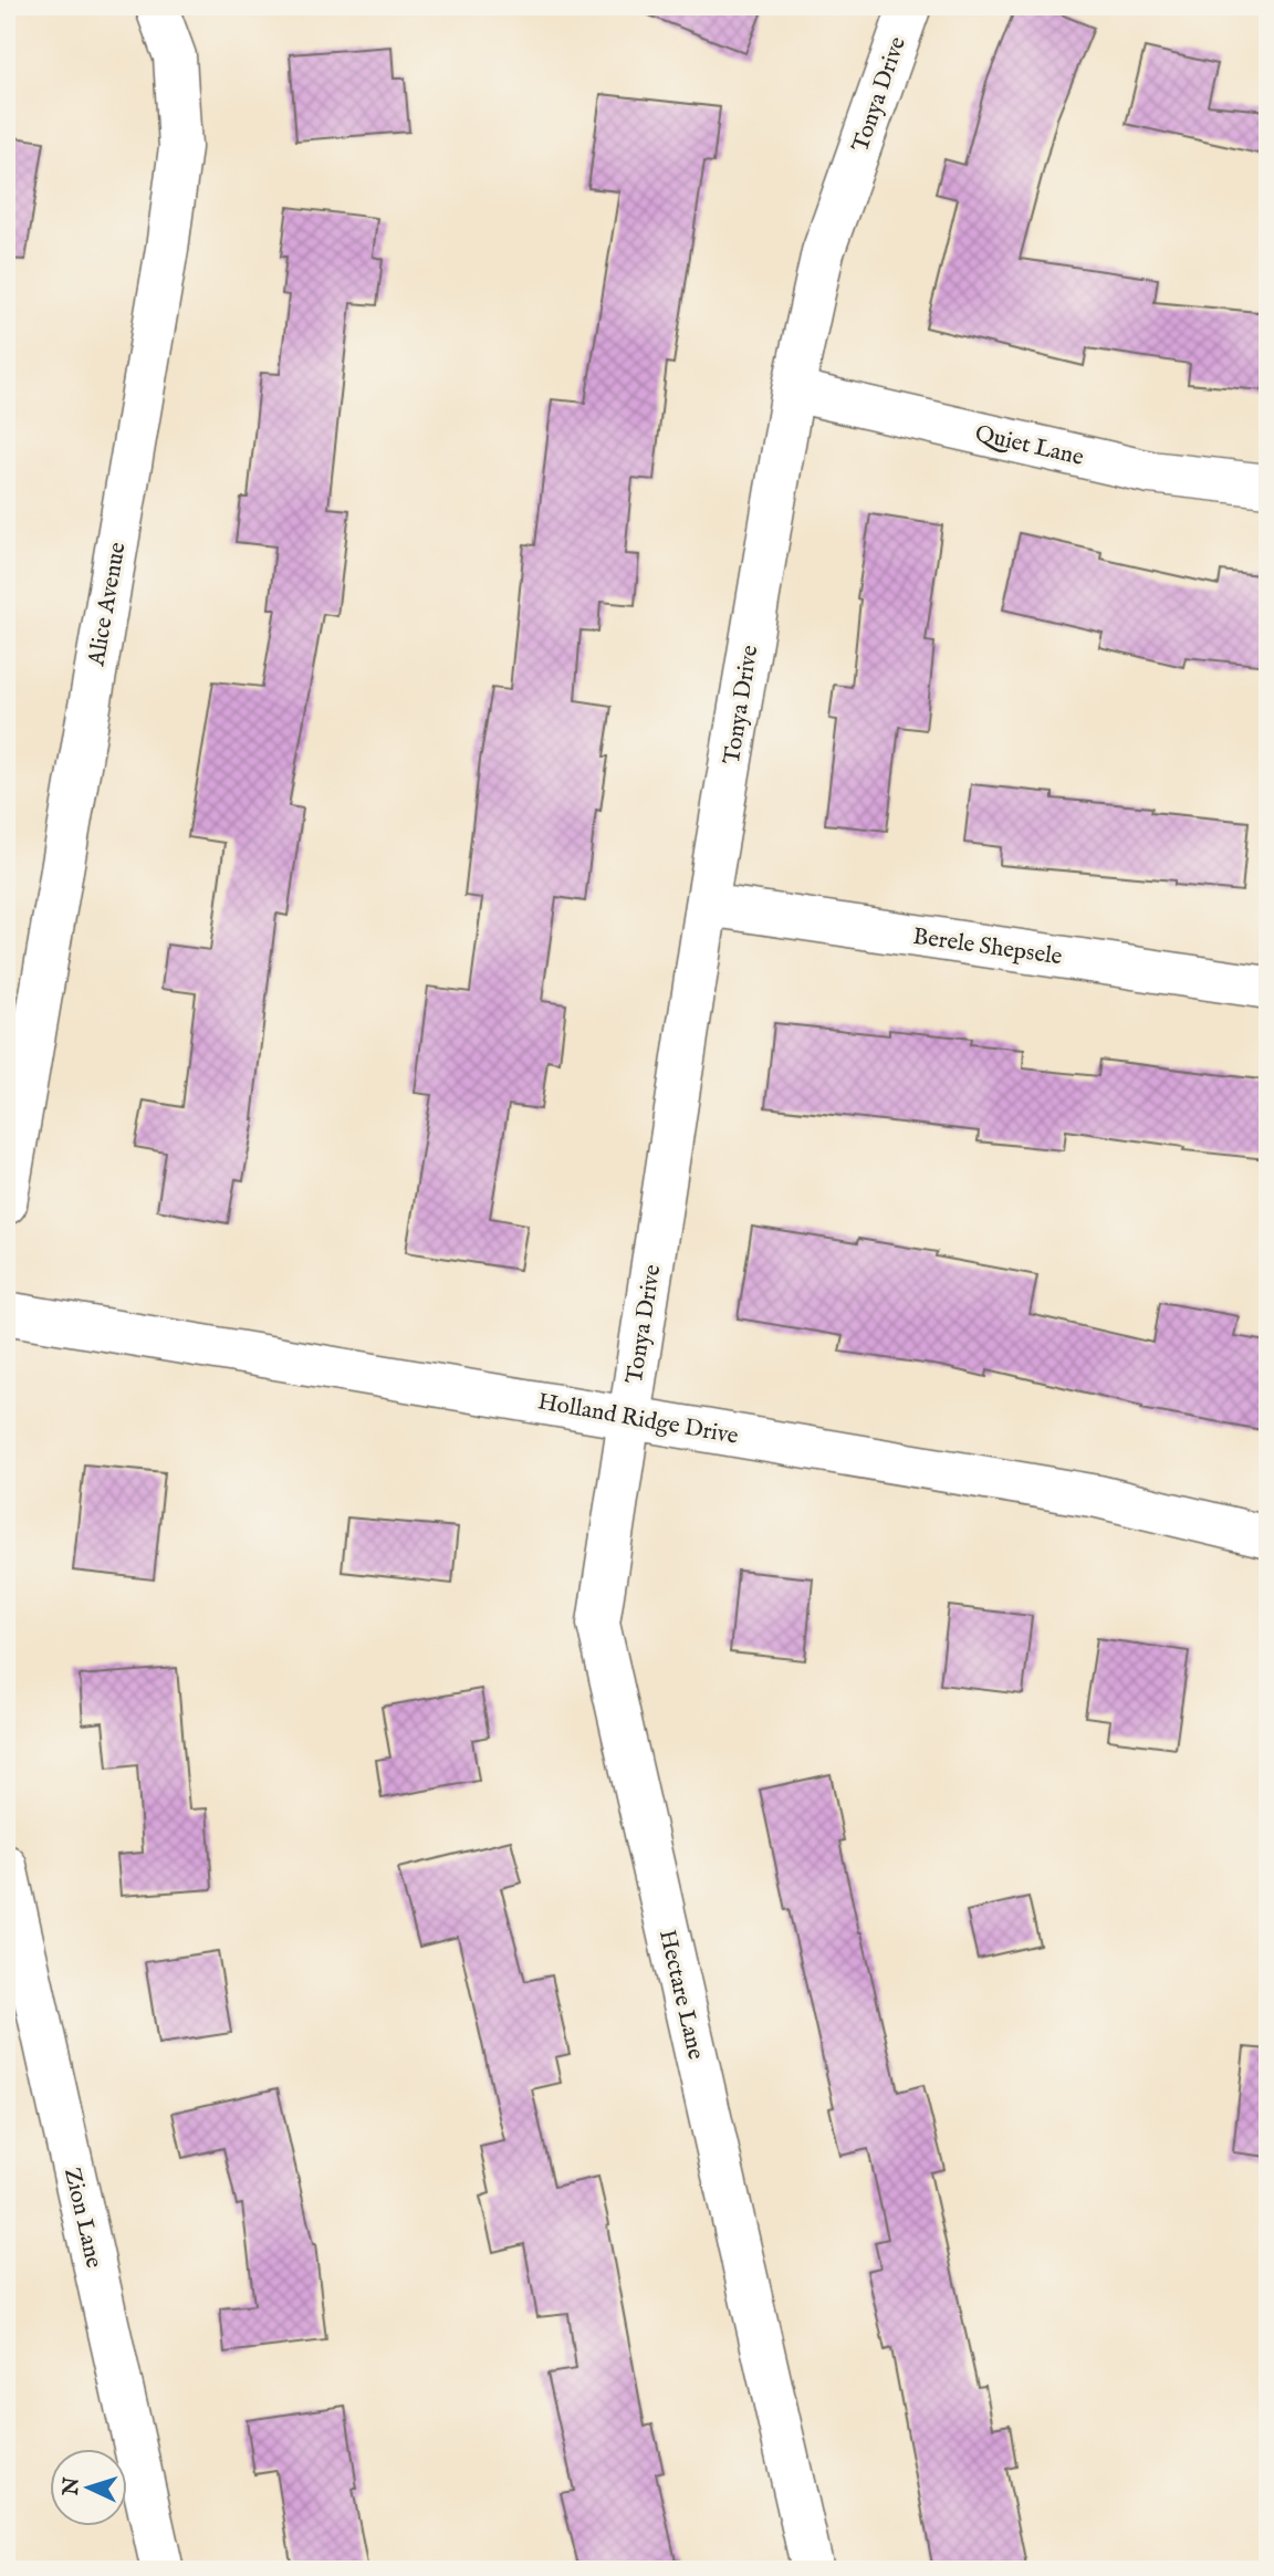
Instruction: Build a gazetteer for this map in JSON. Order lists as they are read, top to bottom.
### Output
{
  "streets": {
    "street": [
      "Tonya Drive",
      "Quiet Lane",
      "Alice Avenue",
      "Berele Shepsele",
      "Holland Ridge Drive",
      "Hectare Lane",
      "Zion Lane"
    ]
  },
  "crossings": [
    ["Tonya Drive", "Quiet Lane"],
    ["Tonya Drive", "Berele Shepsele"],
    ["Tonya Drive", "Holland Ridge Drive"],
    ["Tonya Drive", "Hectare Lane"],
    ["Holland Ridge Drive", "Hectare Lane"]
  ],
  "north": "left"
}
